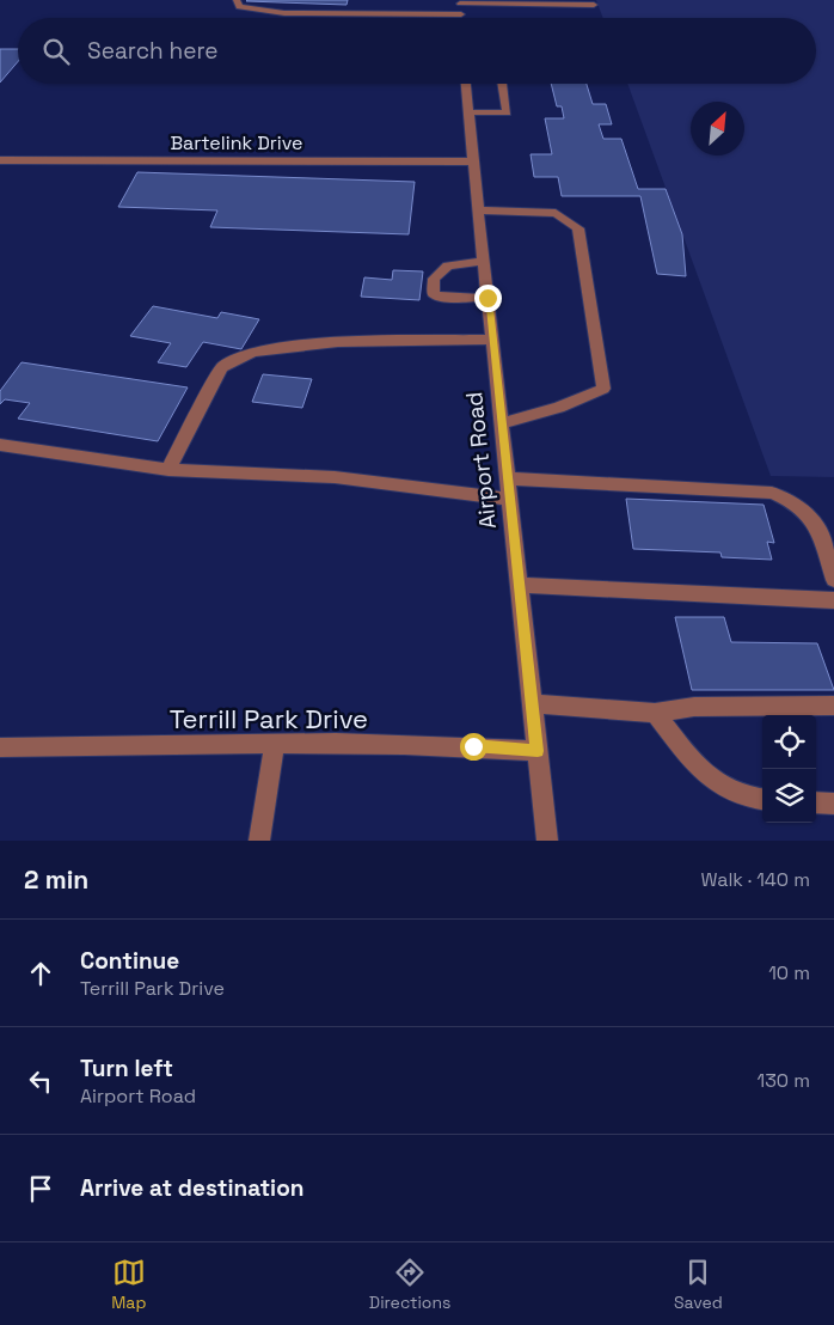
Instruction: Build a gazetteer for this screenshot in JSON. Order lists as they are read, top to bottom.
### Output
{
  "streets": {
    "street": ["Bartelink Drive", "Airport Road", "Terrill Park Drive"]
  },
  "crossings": [
    ["Bartelink Drive", "Airport Road"],
    ["Airport Road", "Terrill Park Drive"]
  ],
  "north": "top right",
  "page": {
    "search": "Search here",
    "heading": ["2 min", "Walk · 140 m"],
    "list": [
      ["Continue", "Terrill Park Drive", "10 m"],
      ["Turn left", "Airport Road", "130 m"],
      "Arrive at destination"
    ],
    "nav": ["Map", "Directions", "Saved"]
  }
}
